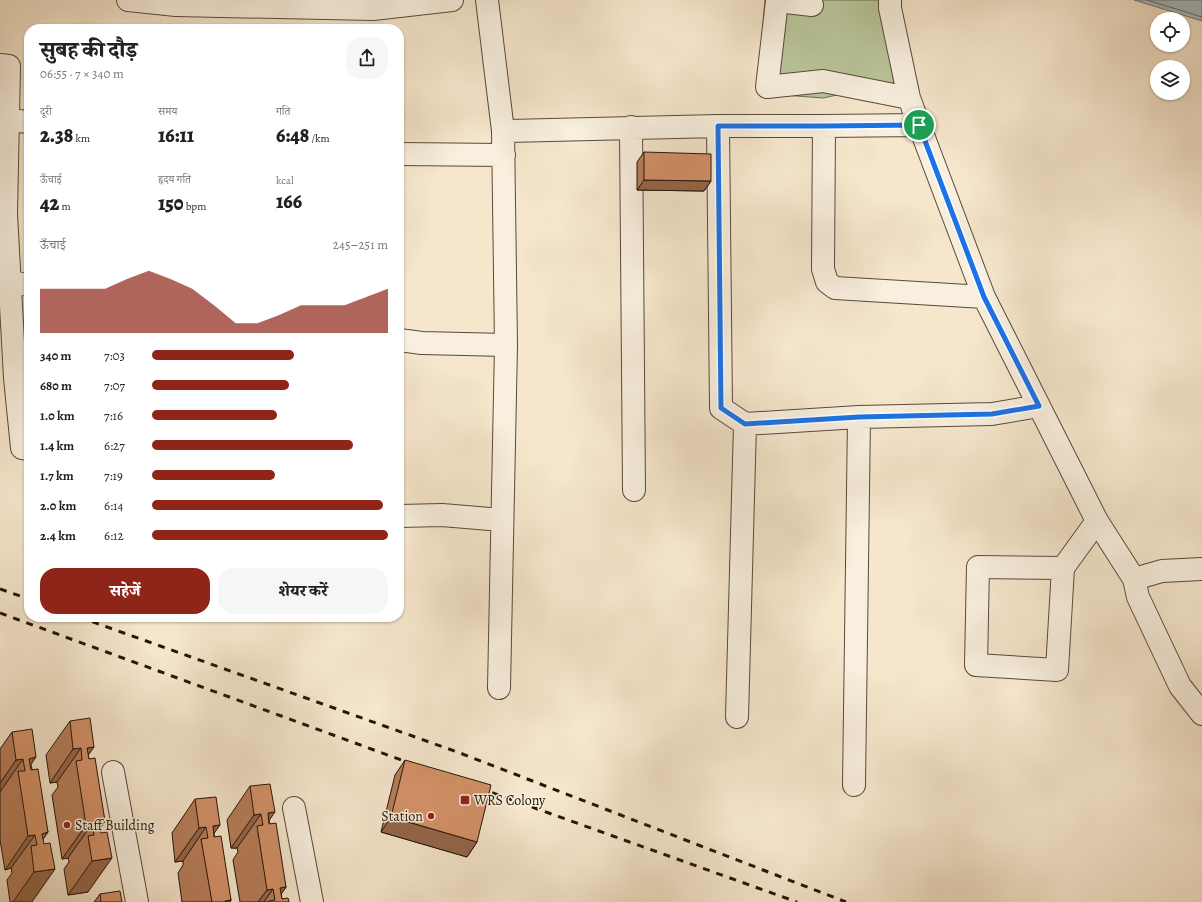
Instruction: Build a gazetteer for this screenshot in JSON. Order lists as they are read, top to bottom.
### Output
{
  "places": {
    "transit": ["WRS Colony"],
    "other": ["Station", "Staff Building"]
  },
  "page": {
    "heading": ["सुबह की दौड़", "06:55 · 7 × 340 m"],
    "stats": [
      ["दूरी", "2.38 km"],
      ["समय", "16:11"],
      ["गति", "6:48 /km"],
      ["ऊँचाई", "42 m"],
      ["हृदय गति", "150 bpm"],
      ["kcal", "166"]
    ],
    "chart": ["ऊँचाई", "245–251 m"],
    "list": [
      {
        "name": "340 m",
        "note": "7:03"
      },
      {
        "name": "680 m",
        "note": "7:07"
      },
      {
        "name": "1.0 km",
        "note": "7:16"
      },
      {
        "name": "1.4 km",
        "note": "6:27"
      },
      {
        "name": "1.7 km",
        "note": "7:19"
      },
      {
        "name": "2.0 km",
        "note": "6:14"
      },
      {
        "name": "2.4 km",
        "note": "6:12"
      }
    ],
    "buttons": ["सहेजें", "शेयर करें"]
  }
}
